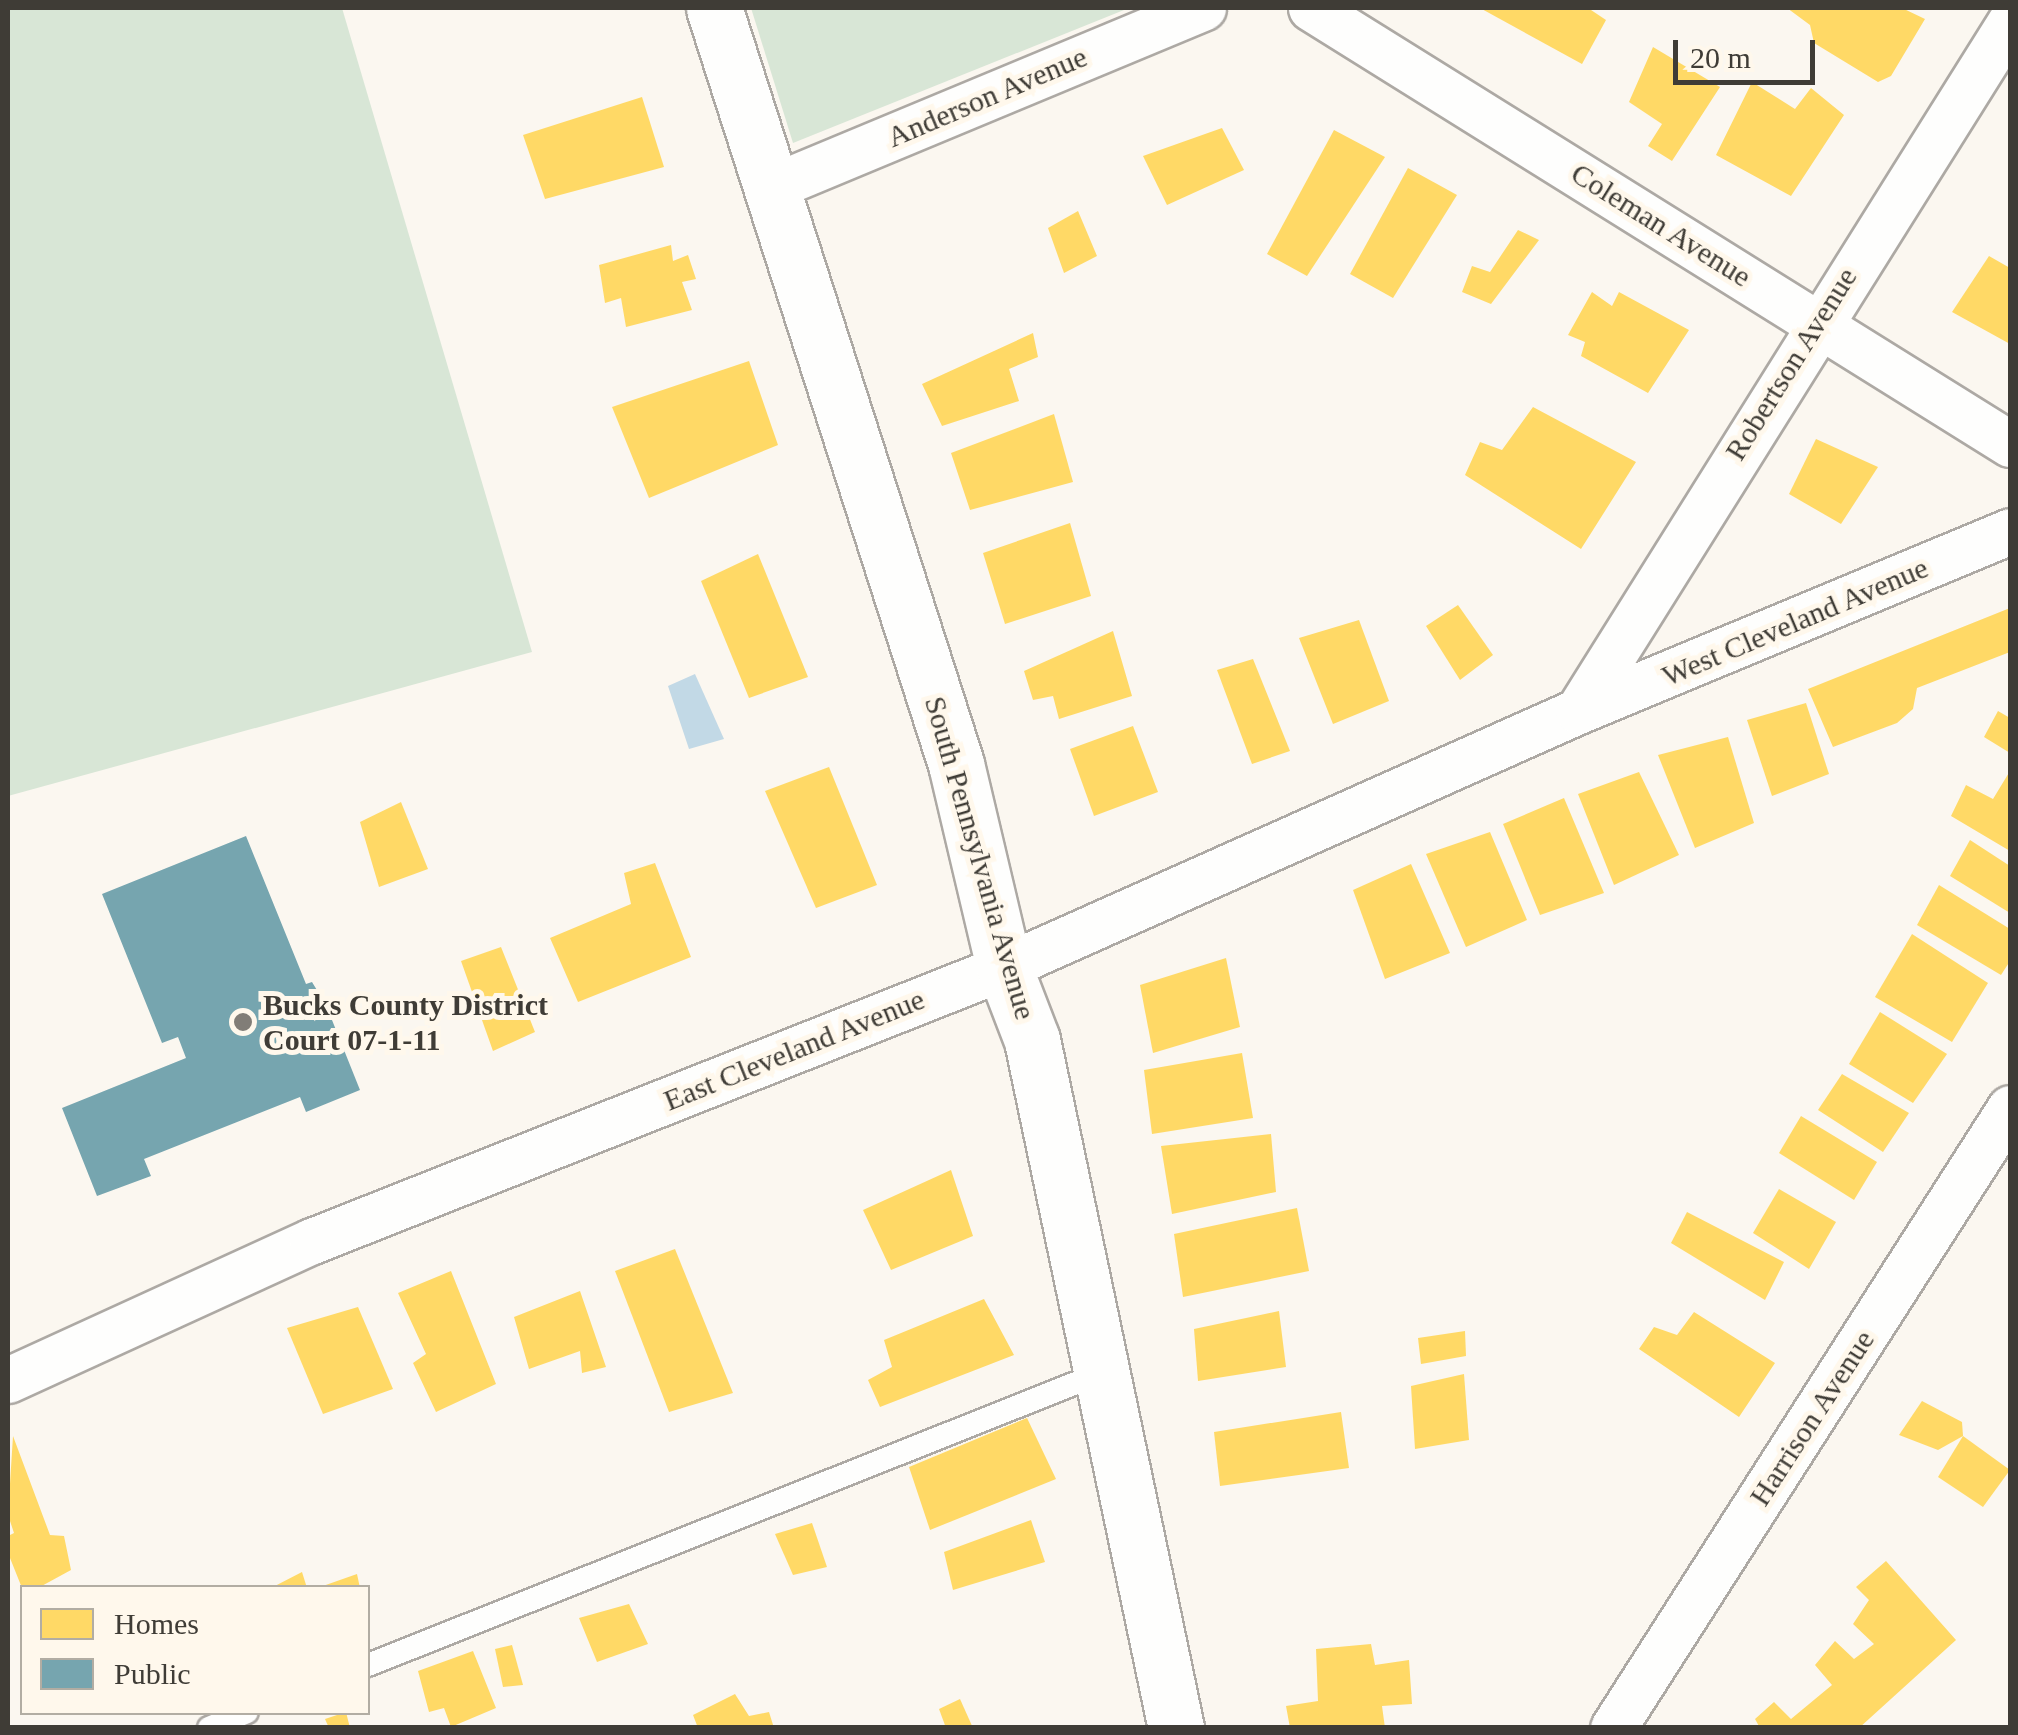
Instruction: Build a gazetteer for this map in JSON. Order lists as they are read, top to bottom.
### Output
{
  "streets": {
    "main road": ["South Pennsylvania Avenue"],
    "street": [
      "Anderson Avenue",
      "Coleman Avenue",
      "Robertson Avenue",
      "West Cleveland Avenue",
      "East Cleveland Avenue",
      "Harrison Avenue"
    ]
  },
  "crossings": [
    ["Anderson Avenue", "South Pennsylvania Avenue"],
    ["Coleman Avenue", "Robertson Avenue"],
    ["Robertson Avenue", "West Cleveland Avenue"],
    ["Robertson Avenue", "East Cleveland Avenue"],
    ["West Cleveland Avenue", "East Cleveland Avenue"],
    ["South Pennsylvania Avenue", "East Cleveland Avenue"]
  ],
  "places": ["Bucks County District Court 07-1-11"],
  "legend": ["Homes", "Public"],
  "scale_bar": "20 m"
}
